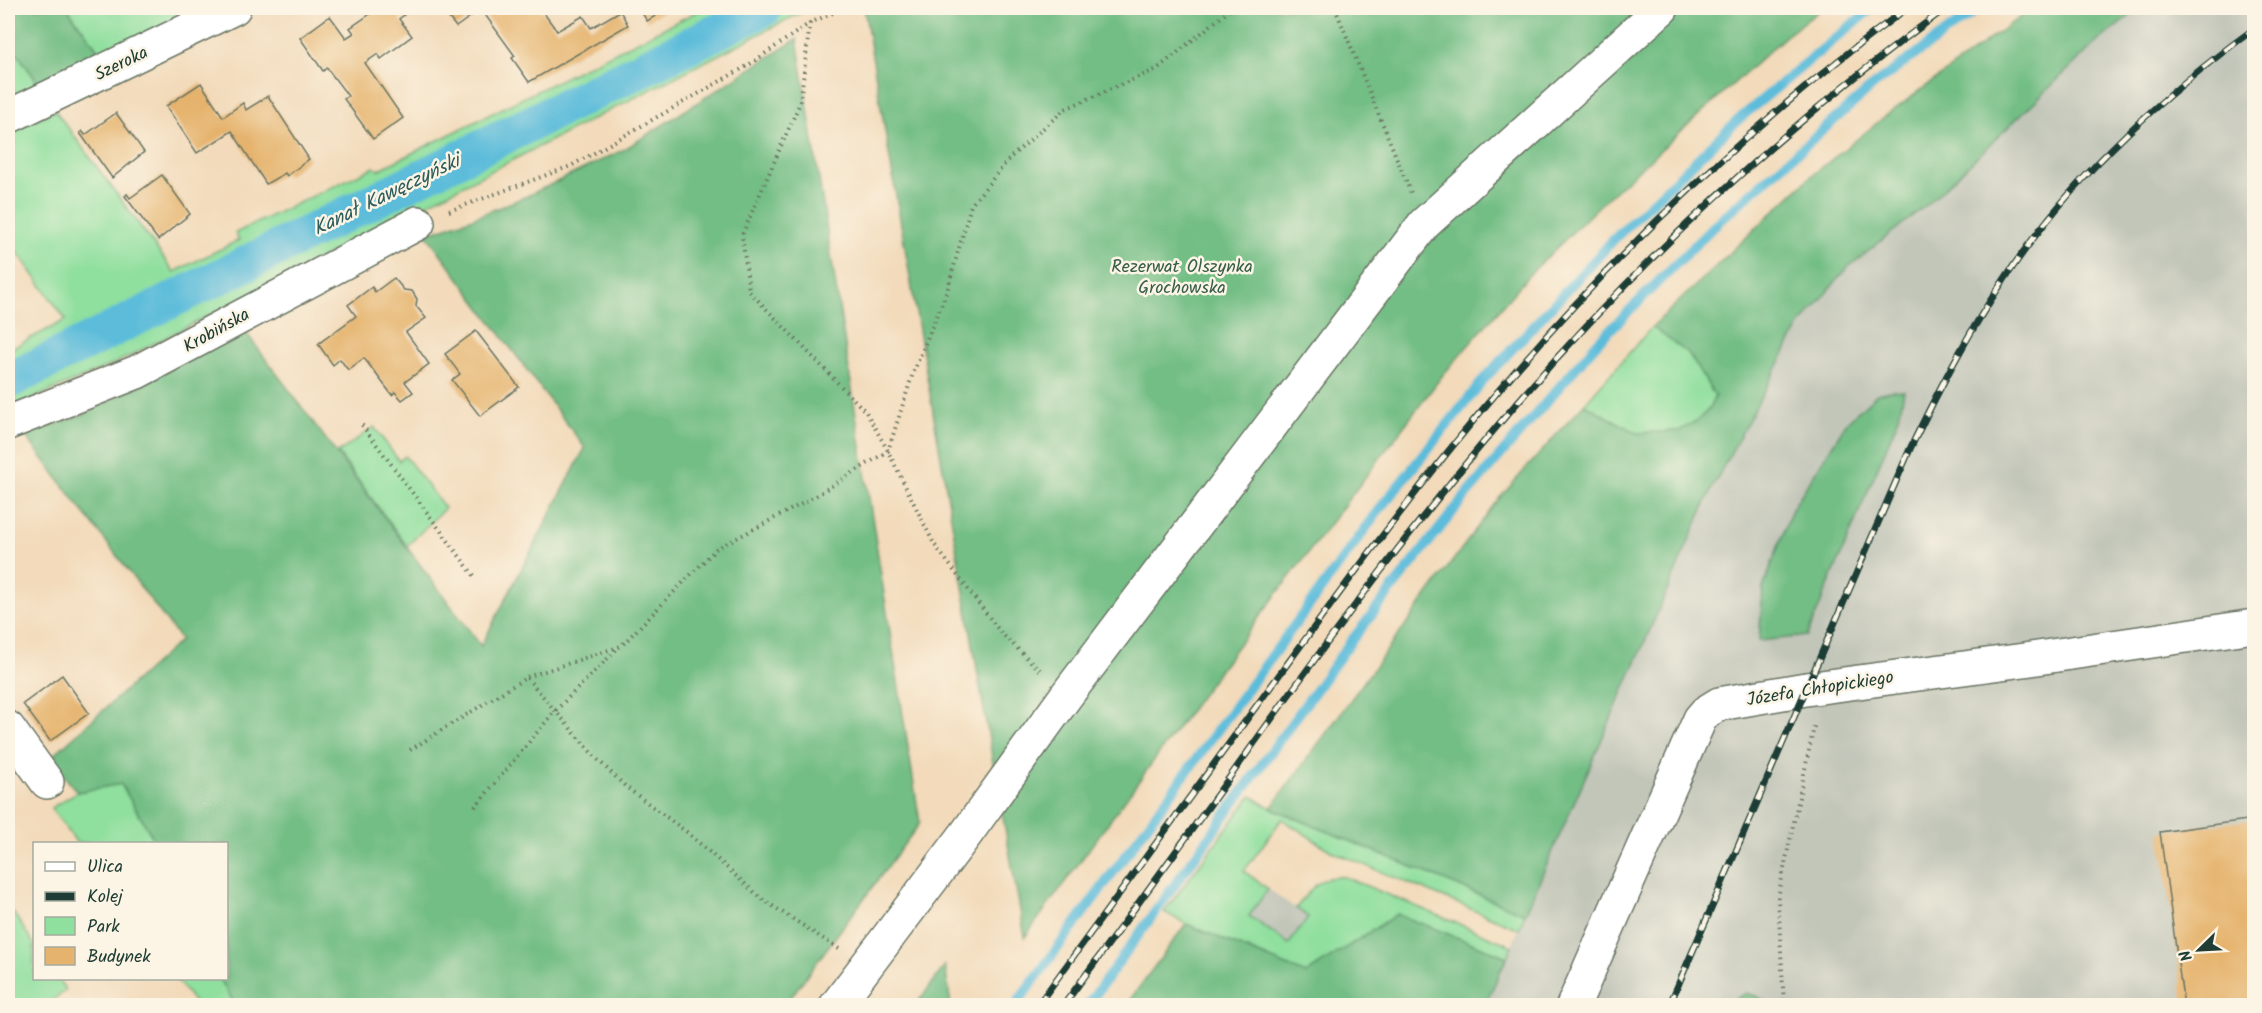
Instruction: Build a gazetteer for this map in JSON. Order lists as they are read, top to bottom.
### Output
{
  "streets": {
    "street": ["Szeroka", "Krobińska", "Józefa Chłopickiego"]
  },
  "water": ["Kanał Kawęczyński"],
  "parks": ["Rezerwat Olszynka Grochowska"],
  "legend": [
    "Ulica",
    "Kolej",
    "Park",
    "Budynek"
  ],
  "north": "bottom left"
}
